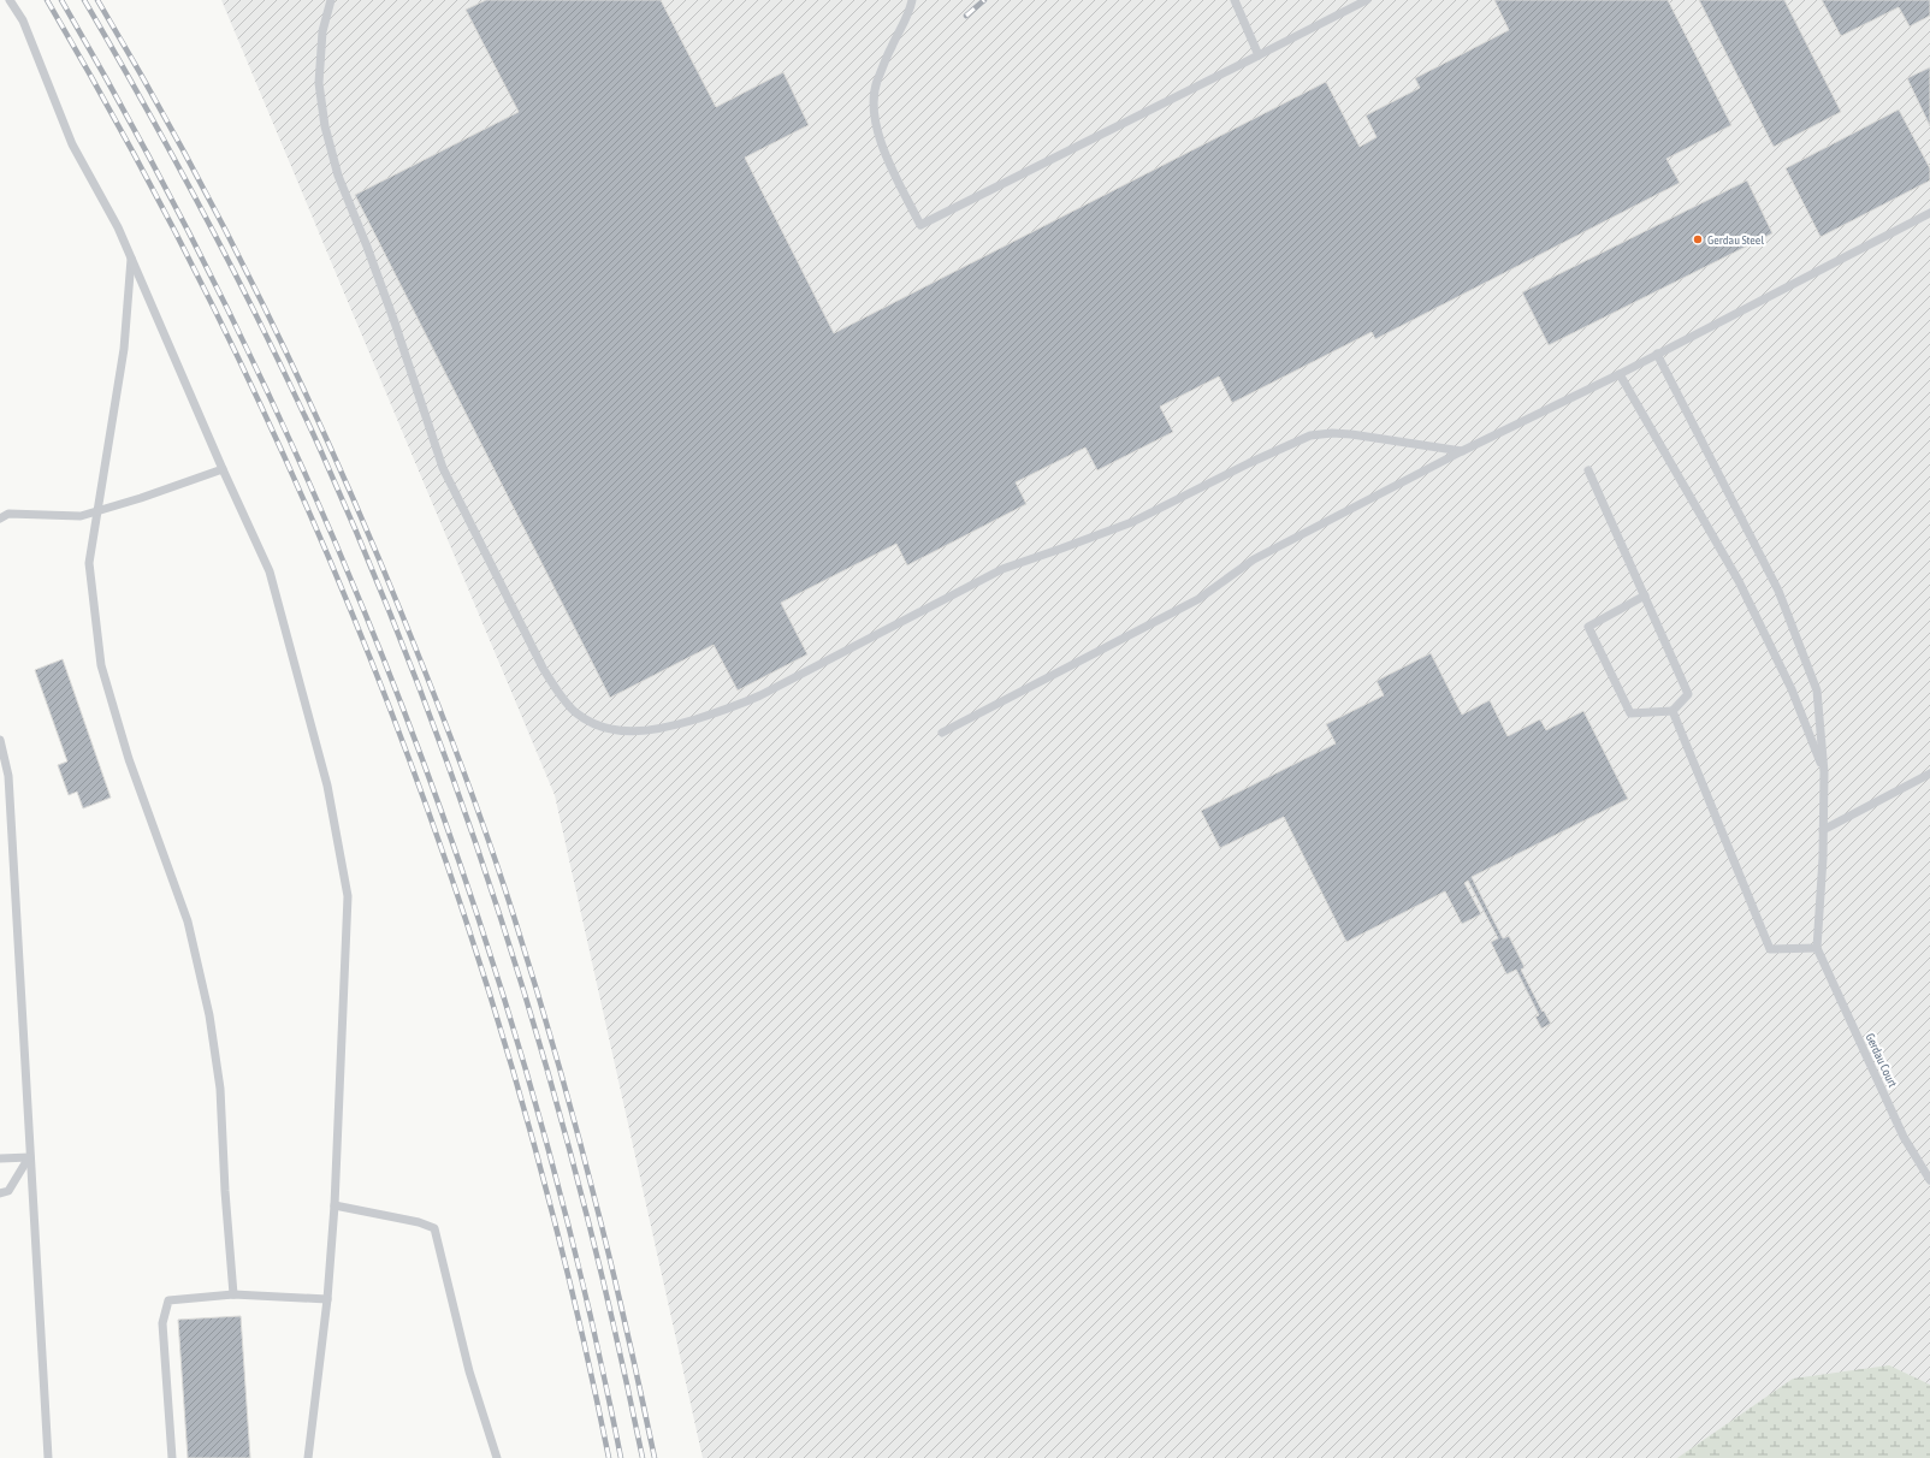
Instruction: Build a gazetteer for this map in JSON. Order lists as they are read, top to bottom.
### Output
{
  "streets": {
    "lane": ["Gerdau Court"]
  },
  "places": ["Gerdau Steel"]
}
